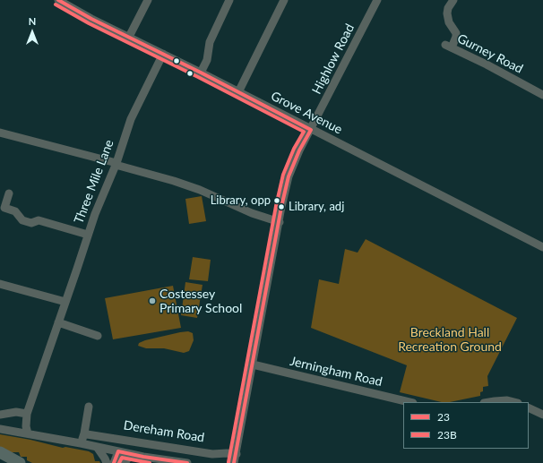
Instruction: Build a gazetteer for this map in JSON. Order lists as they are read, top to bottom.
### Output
{
  "streets": {
    "street": [
      "Gurney Road",
      "Highlow Road",
      "Grove Avenue",
      "Three Mile Lane",
      "Jerningham Road",
      "Dereham Road"
    ]
  },
  "crossings": [
    ["Highlow Road", "Grove Avenue"],
    ["Highlow Road", "Jerningham Road"],
    ["Highlow Road", "Dereham Road"],
    ["Grove Avenue", "Three Mile Lane"]
  ],
  "parks": ["Breckland Hall Recreation Ground"],
  "places": ["Library, opp", "Library, adj", "Costessey Primary School"],
  "lines": ["transit line 23", "transit line 23B"],
  "legend": ["23", "23B"],
  "north": "top"
}
